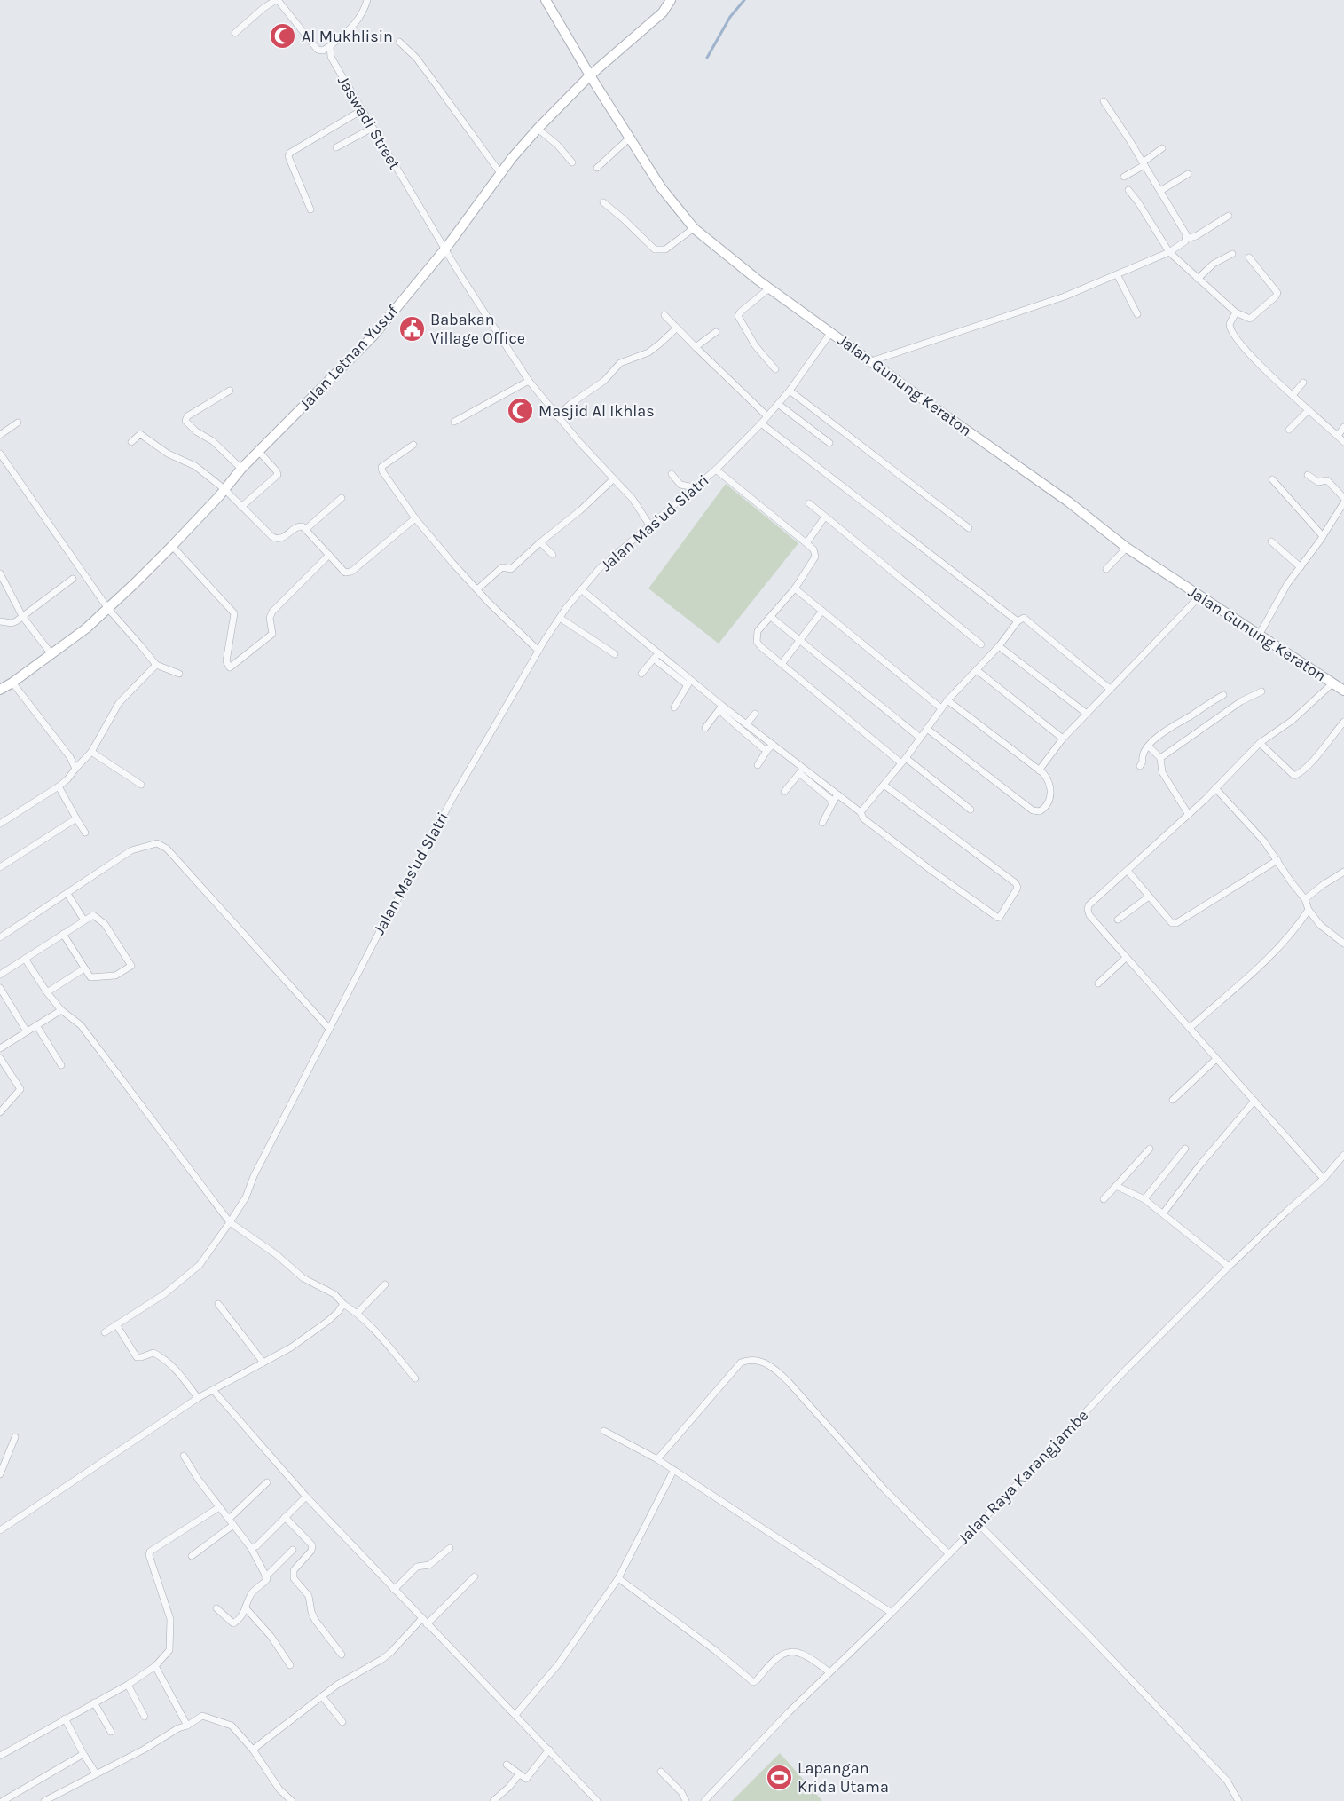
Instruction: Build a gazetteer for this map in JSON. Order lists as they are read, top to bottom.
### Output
{
  "streets": {
    "street": [
      "Jaswadi Street",
      "Jalan Letnan Yusuf",
      "Jalan Gunung Keraton",
      "Jalan Mas'ud Slatri",
      "Jalan Raya Karangjambe"
    ]
  },
  "crossings": [
    ["Jaswadi Street", "Jalan Letnan Yusuf"],
    ["Jaswadi Street", "Jalan Mas'ud Slatri"],
    ["Jalan Letnan Yusuf", "Jalan Gunung Keraton"],
    ["Jalan Gunung Keraton", "Jalan Mas'ud Slatri"]
  ],
  "places": {
    "mosque": ["Al Mukhlisin", "Masjid Al Ikhlas"],
    "public building": ["Babakan Village Office"],
    "sports": ["Lapangan Krida Utama"]
  }
}
